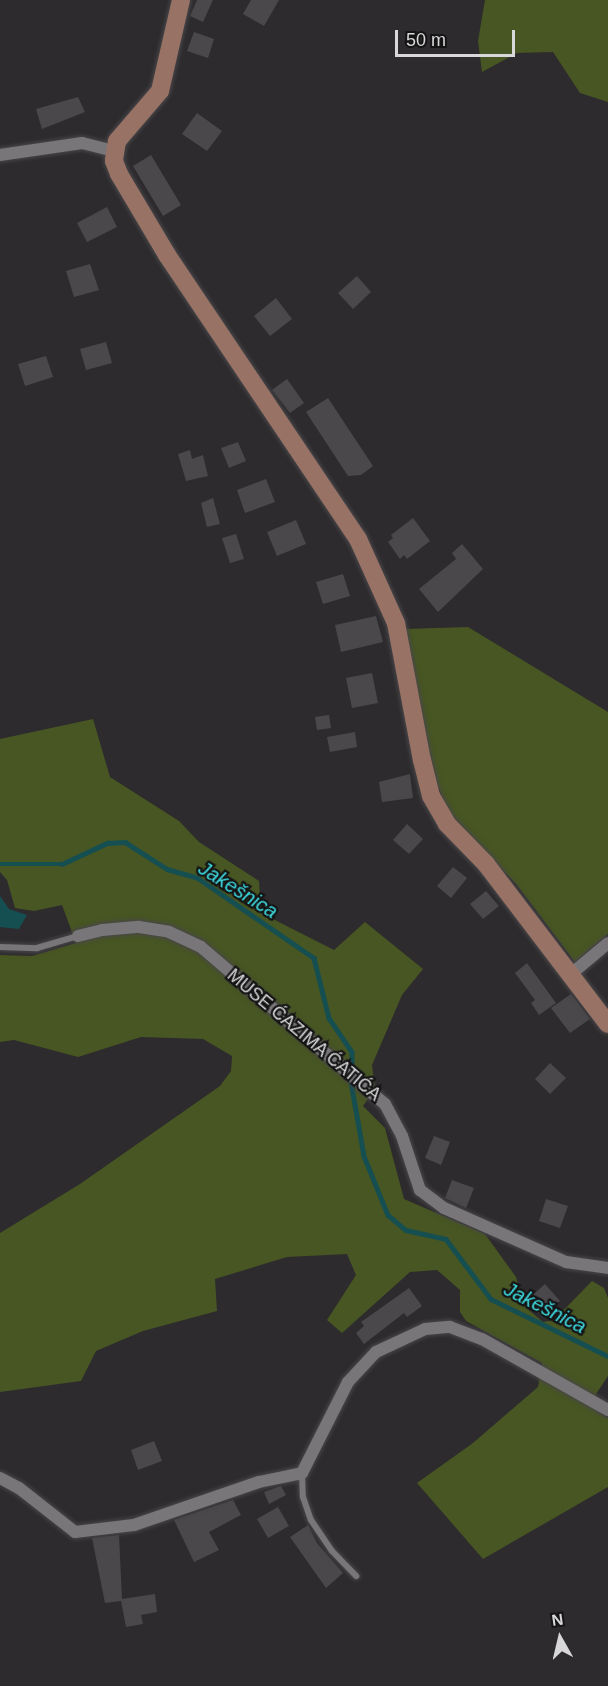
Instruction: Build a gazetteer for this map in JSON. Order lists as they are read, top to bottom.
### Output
{
  "streets": {
    "street": ["MUSE ĆAZIMA ĆATIĆA"]
  },
  "water": ["Jakešnica"],
  "scale_bar": "50 m",
  "north": "top"
}
